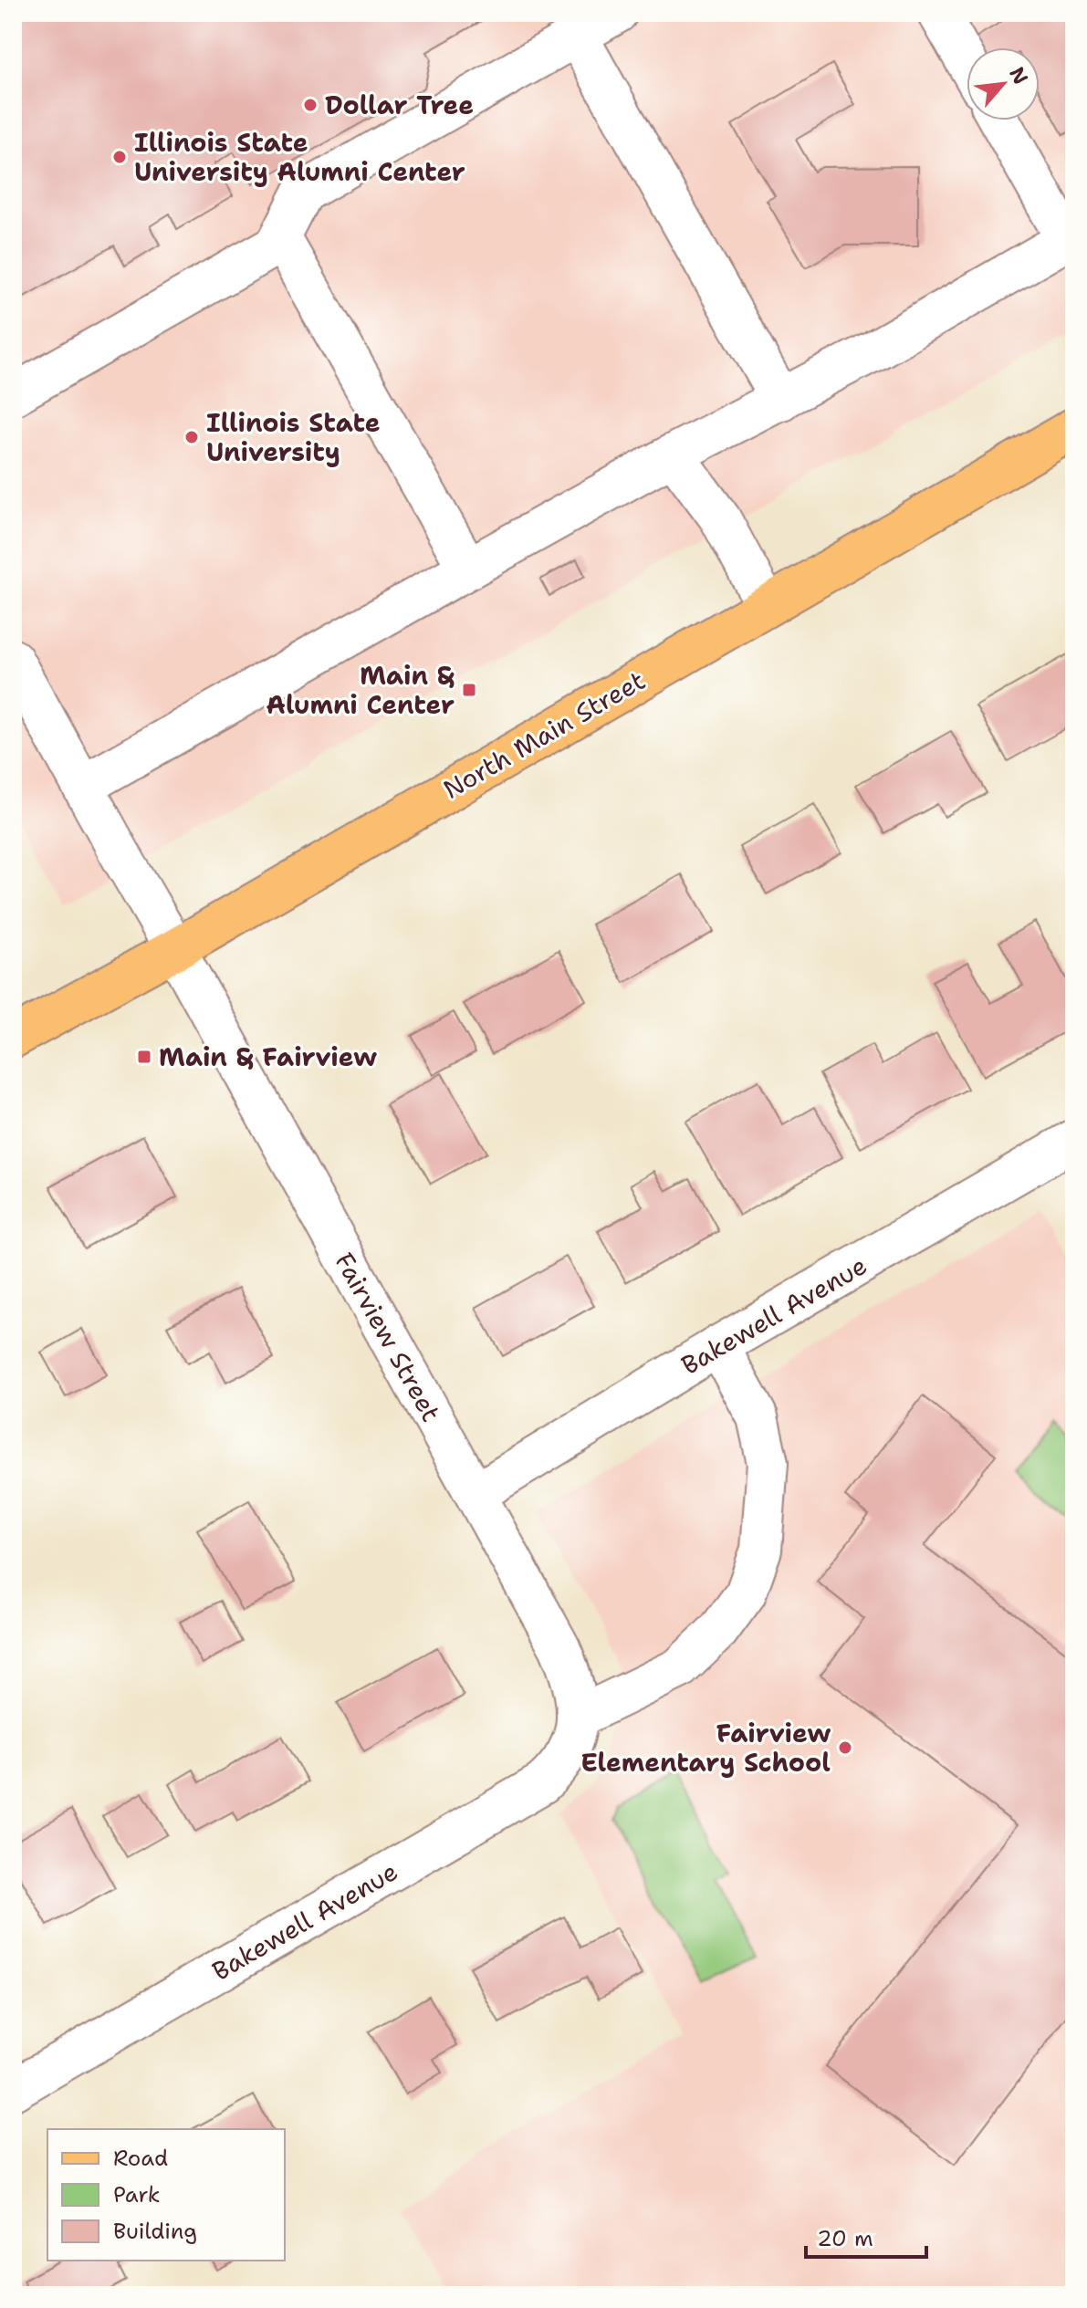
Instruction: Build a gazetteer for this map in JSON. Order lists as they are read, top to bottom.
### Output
{
  "streets": {
    "main road": ["North Main Street"],
    "street": ["Bakewell Avenue", "Fairview Street"]
  },
  "crossings": [
    ["North Main Street", "Fairview Street"],
    ["Bakewell Avenue", "Fairview Street"]
  ],
  "places": {
    "other": [
      "Dollar Tree",
      "Illinois State University Alumni Center",
      "Illinois State University",
      "Fairview Elementary School"
    ],
    "transit": ["Main & Alumni Center", "Main & Fairview"]
  },
  "legend": ["Road", "Park", "Building"],
  "scale_bar": "20 m",
  "north": "top right"
}
